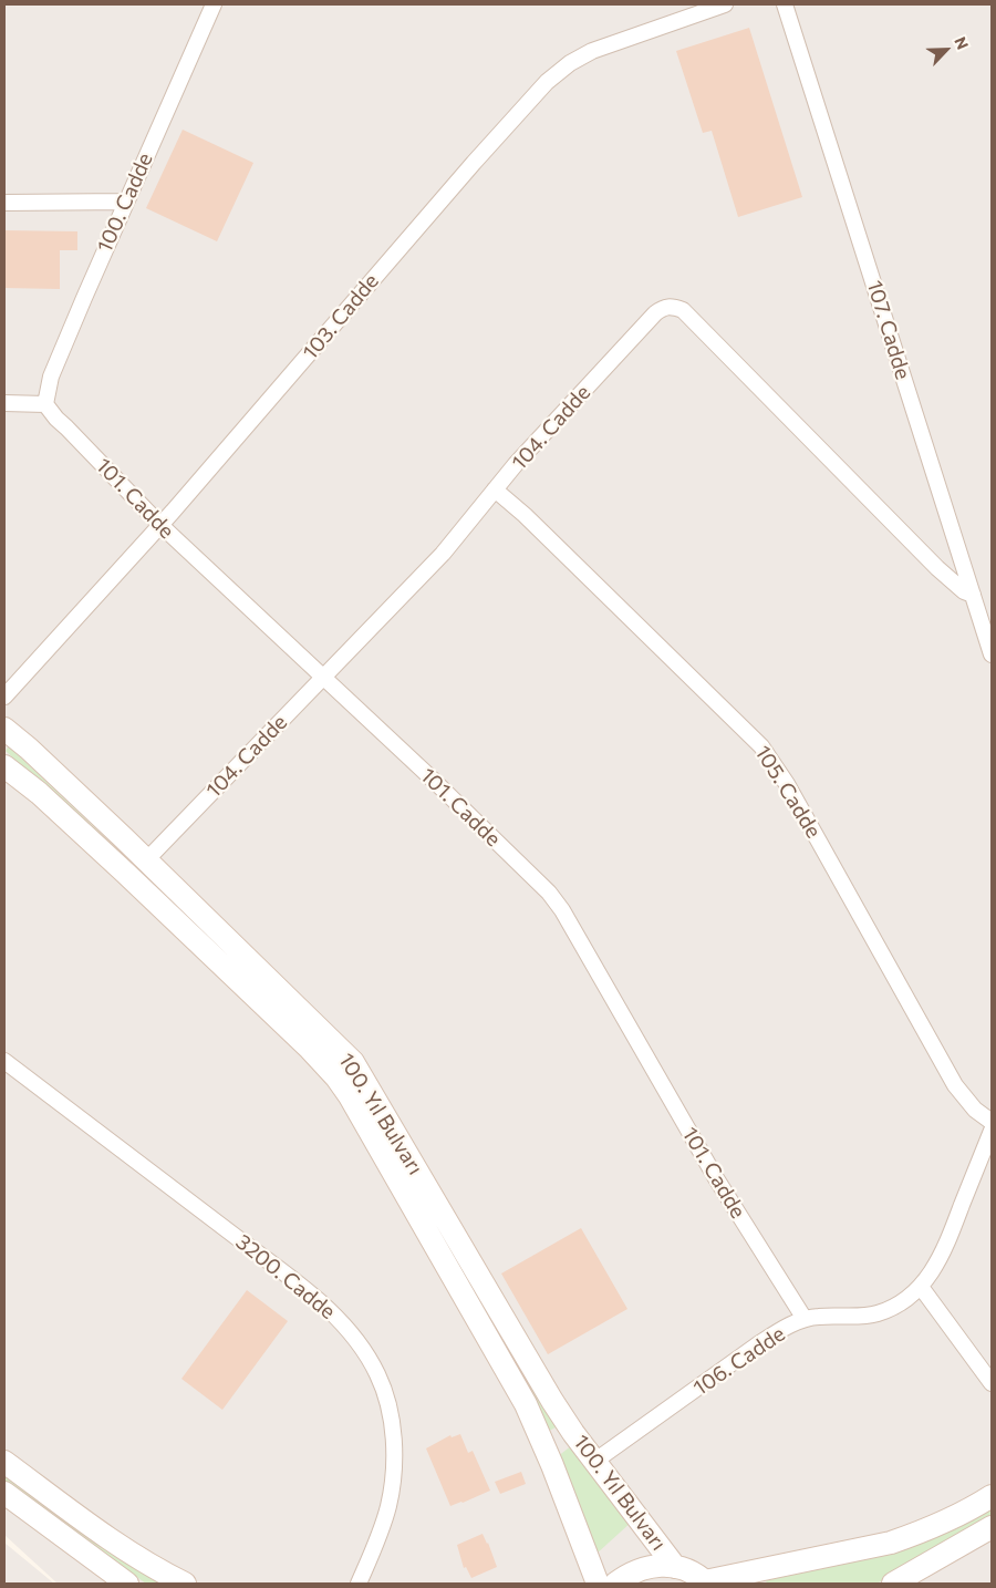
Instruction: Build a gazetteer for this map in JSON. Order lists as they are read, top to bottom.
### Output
{
  "streets": {
    "main road": ["100. Yıl Bulvarı"],
    "street": [
      "100. Cadde",
      "103. Cadde",
      "107. Cadde",
      "104. Cadde",
      "101. Cadde",
      "105. Cadde",
      "3200. Cadde",
      "106. Cadde"
    ]
  },
  "crossings": [
    ["100. Cadde", "101. Cadde"],
    ["103. Cadde", "101. Cadde"],
    ["107. Cadde", "104. Cadde"],
    ["104. Cadde", "101. Cadde"],
    ["104. Cadde", "105. Cadde"],
    ["104. Cadde", "100. Yıl Bulvarı"],
    ["101. Cadde", "106. Cadde"],
    ["100. Yıl Bulvarı", "106. Cadde"]
  ],
  "north": "top right"
}
